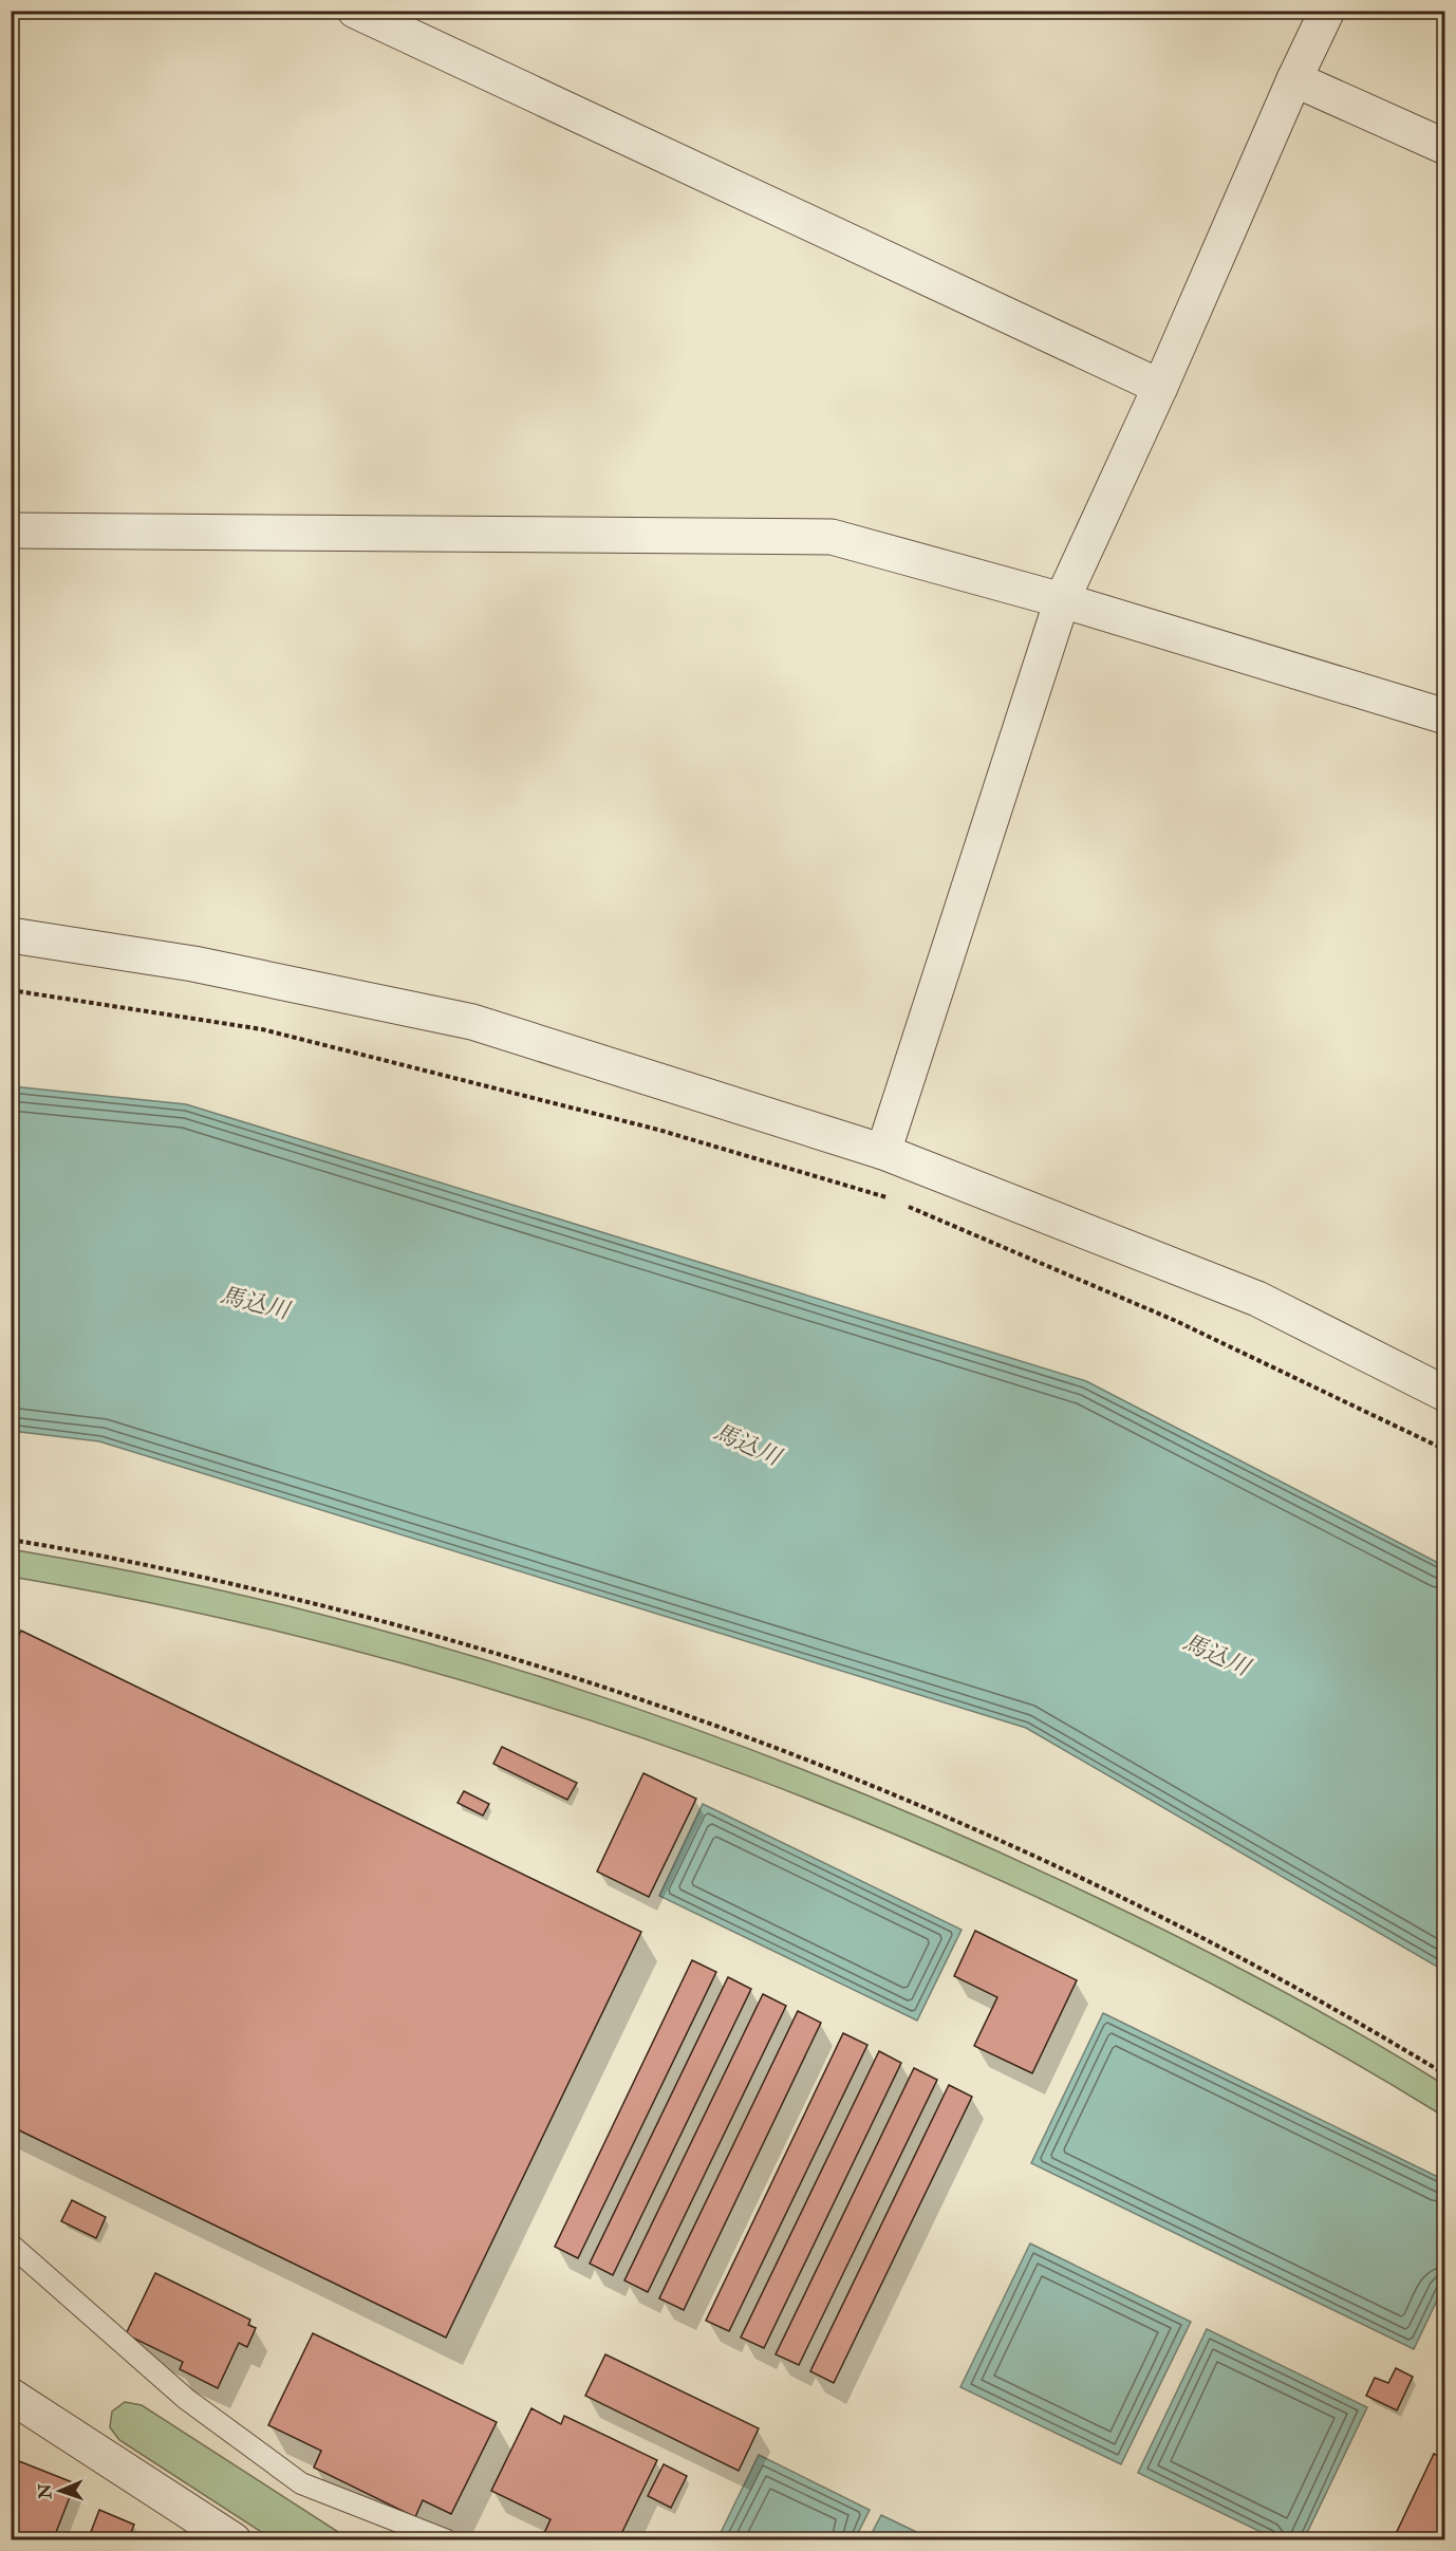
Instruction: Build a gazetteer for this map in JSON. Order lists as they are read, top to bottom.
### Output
{
  "water": ["馬込川"],
  "north": "left"
}
